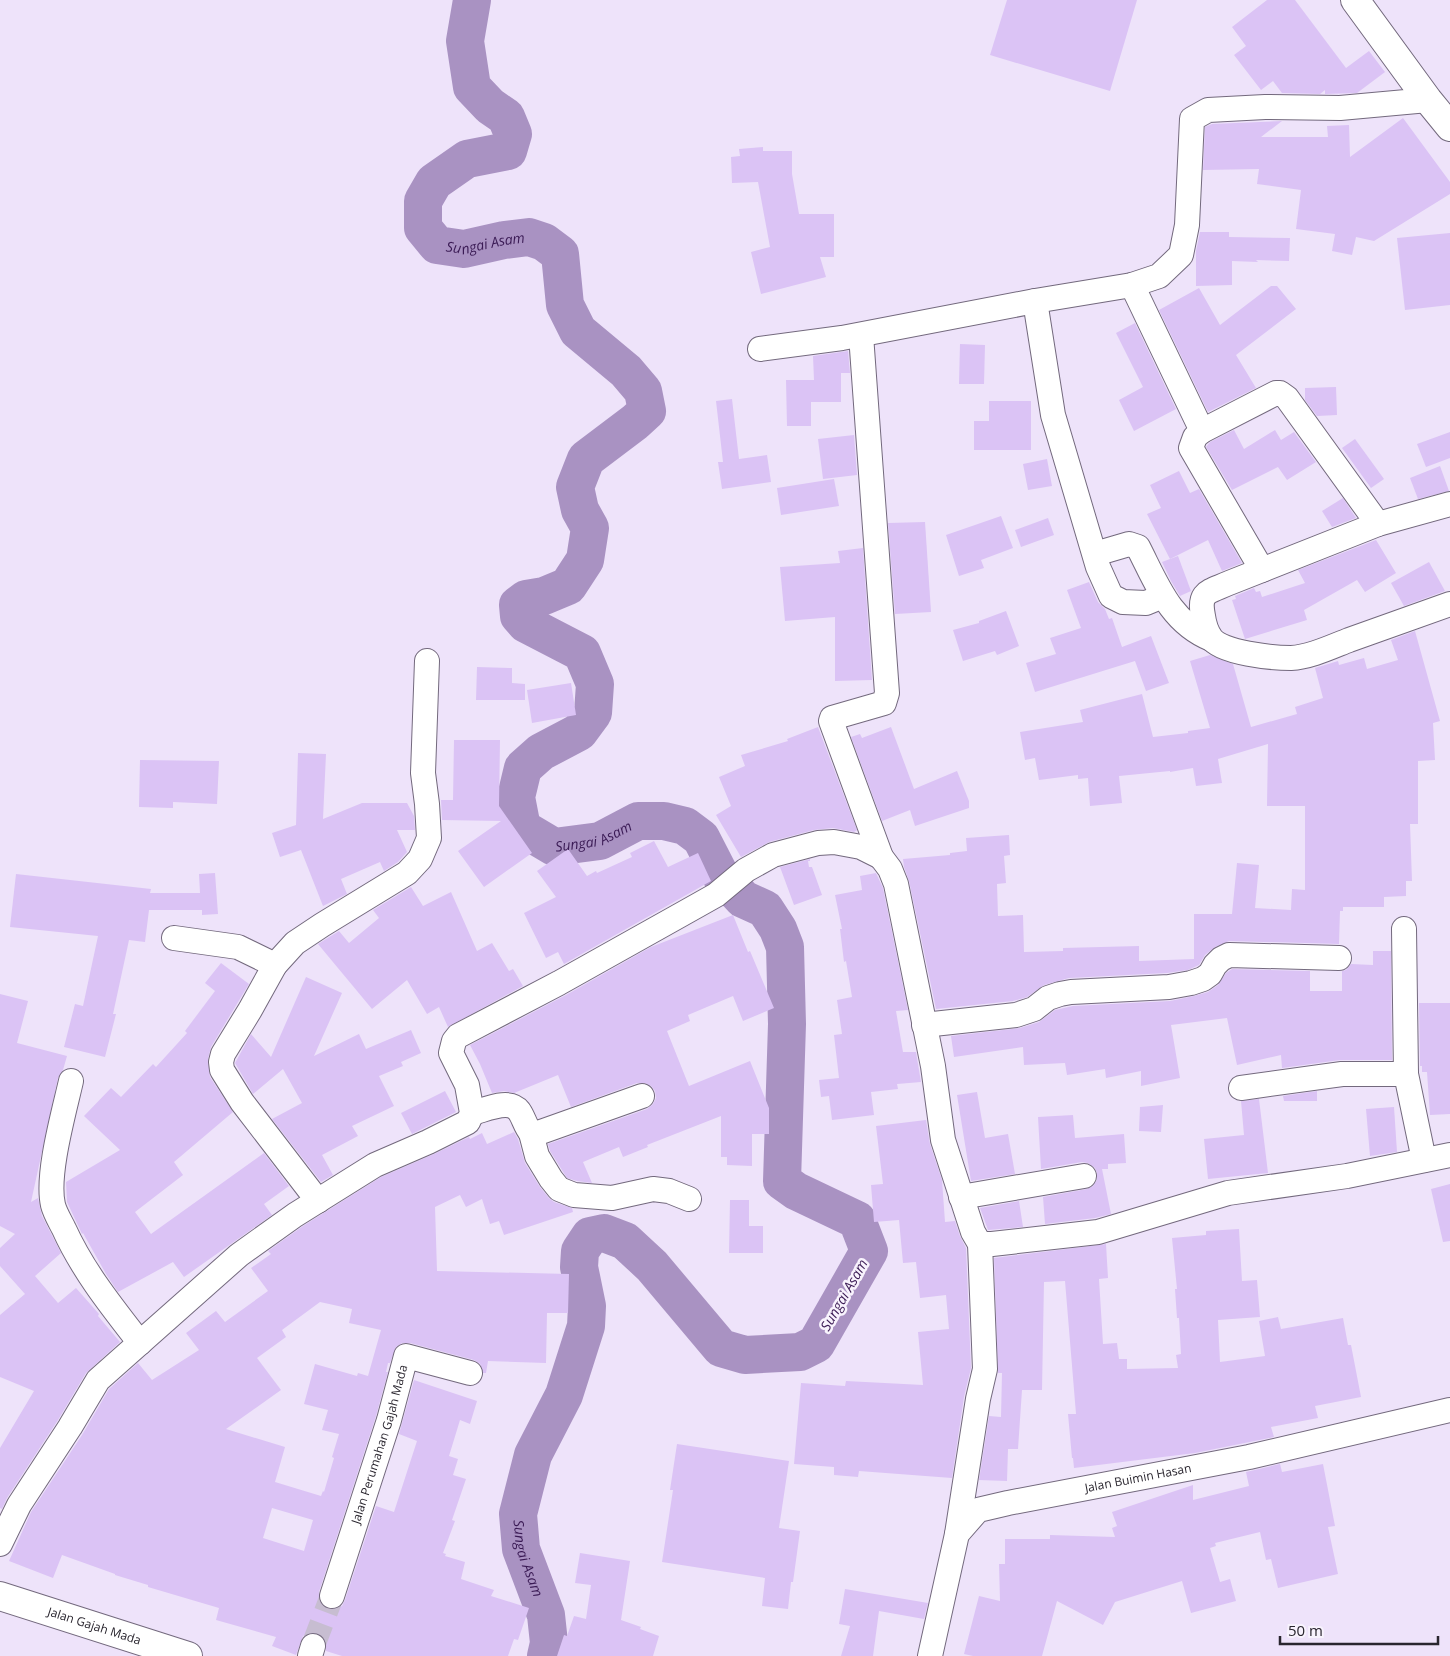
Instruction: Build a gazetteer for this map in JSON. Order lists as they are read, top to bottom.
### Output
{
  "streets": {
    "main road": ["Jalan Gajah Mada"],
    "street": ["Jalan Perumahan Gajah Mada", "Jalan Buimin Hasan"]
  },
  "water": ["Sungai Asam"],
  "scale_bar": "50 m"
}
